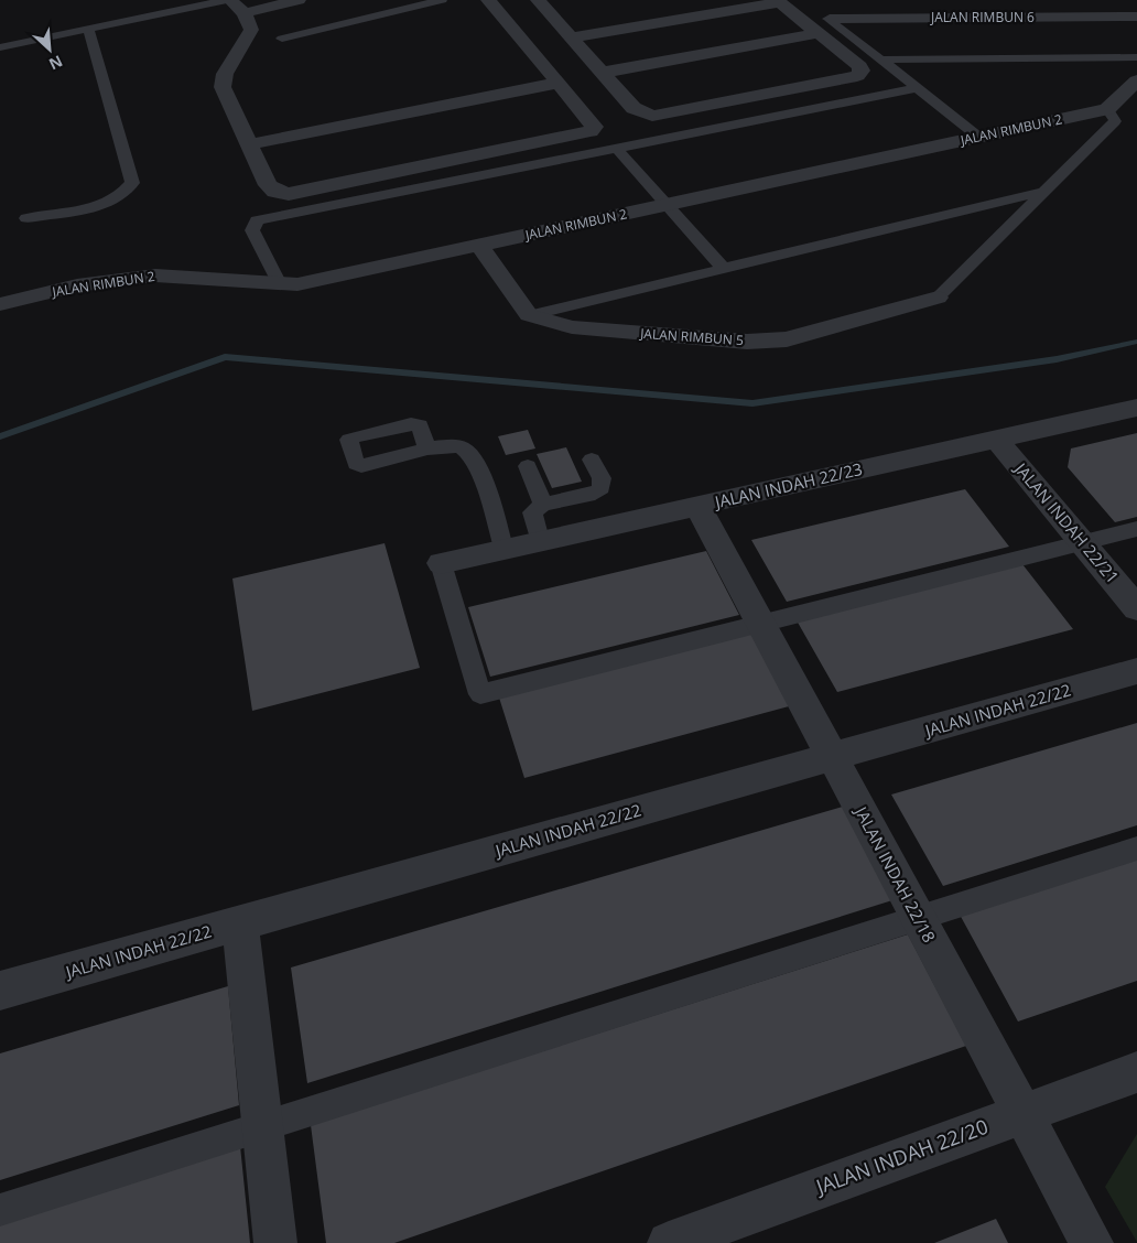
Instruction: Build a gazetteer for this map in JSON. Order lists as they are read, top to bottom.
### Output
{
  "streets": {
    "street": [
      "JALAN RIMBUN 6",
      "JALAN RIMBUN 2",
      "JALAN RIMBUN 5",
      "JALAN INDAH 22/23",
      "JALAN INDAH 22/21",
      "JALAN INDAH 22/22",
      "JALAN INDAH 22/18",
      "JALAN INDAH 22/20"
    ]
  },
  "crossings": [
    ["JALAN INDAH 22/23", "JALAN INDAH 22/21"],
    ["JALAN INDAH 22/23", "JALAN INDAH 22/18"],
    ["JALAN INDAH 22/22", "JALAN INDAH 22/18"],
    ["JALAN INDAH 22/18", "JALAN INDAH 22/20"]
  ],
  "north": "bottom right"
}
